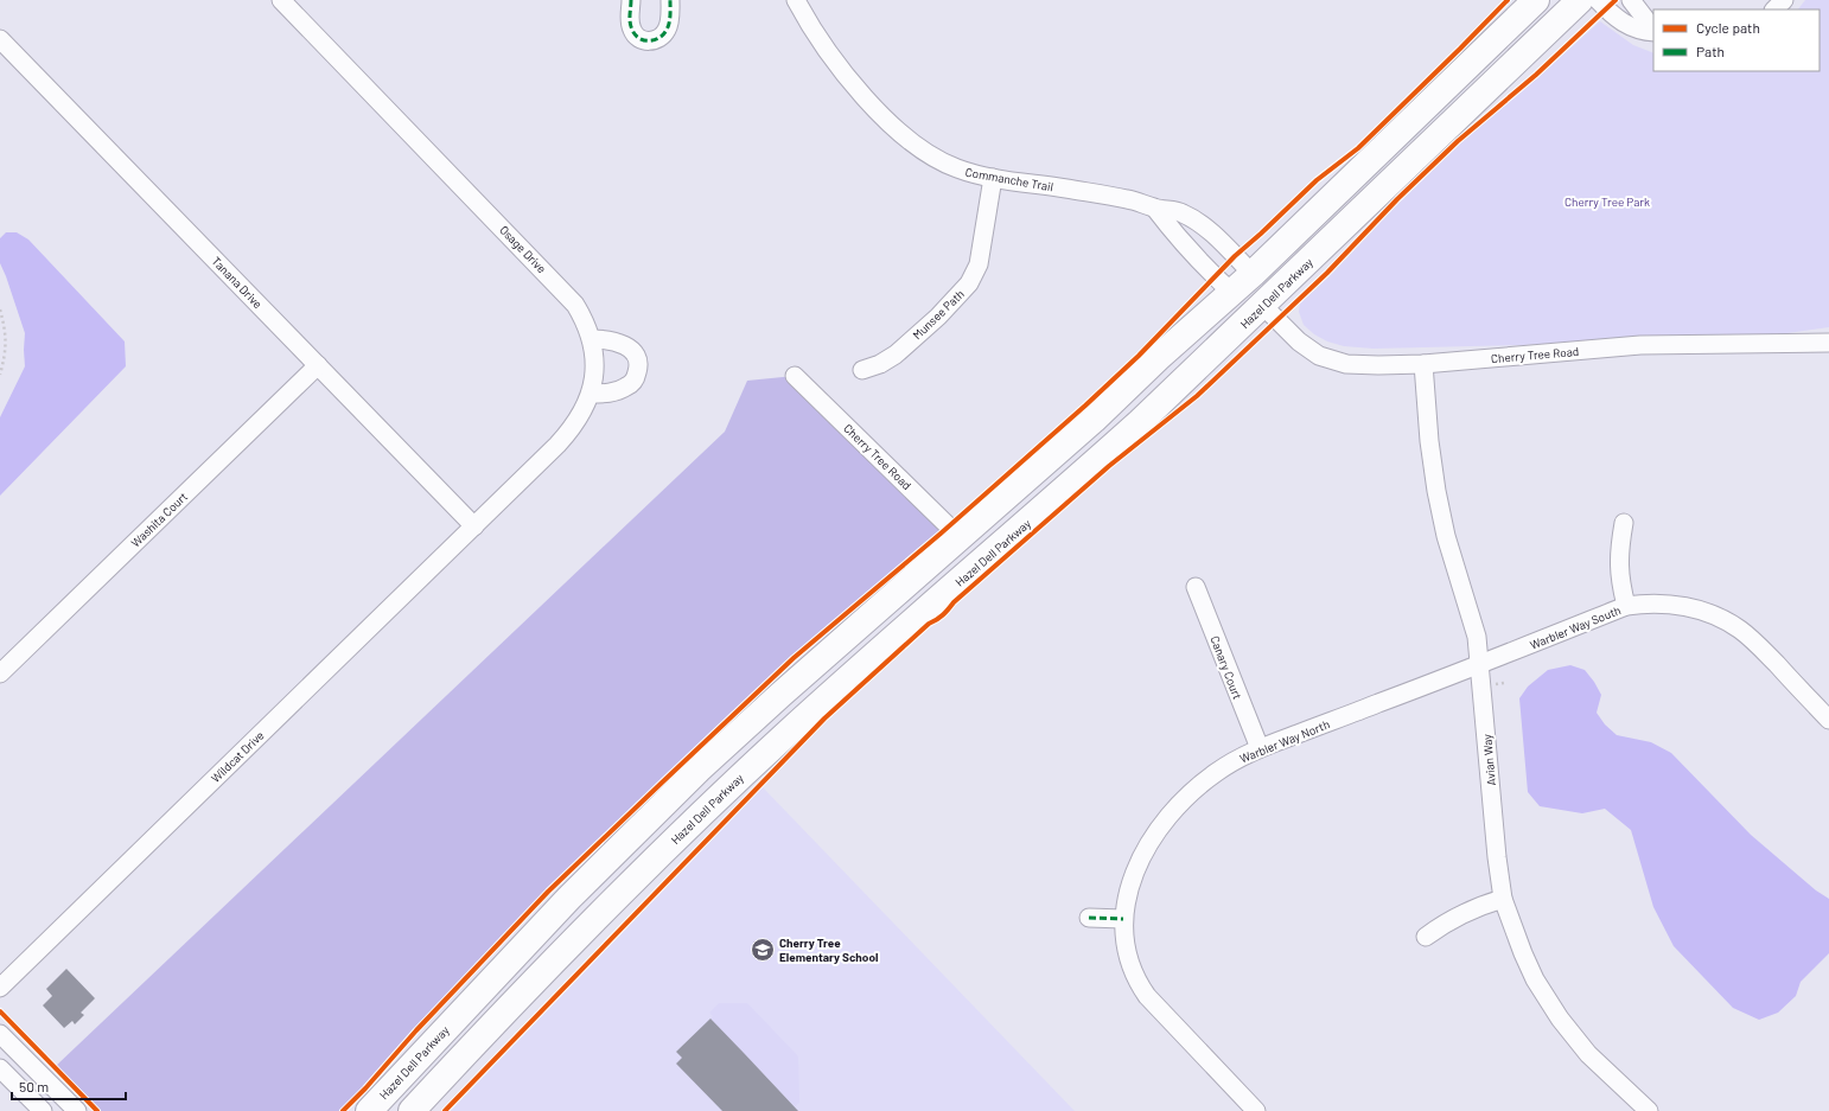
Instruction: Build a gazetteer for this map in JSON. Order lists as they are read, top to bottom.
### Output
{
  "streets": {
    "main road": ["Hazel Dell Parkway"],
    "street": [
      "Commanche Trail",
      "Osage Drive",
      "Tanana Drive",
      "Munsee Path",
      "Cherry Tree Road",
      "Washita Court",
      "Warbler Way South",
      "Canary Court",
      "Warbler Way North",
      "Wildcat Drive",
      "Avian Way"
    ]
  },
  "crossings": [
    ["Commanche Trail", "Hazel Dell Parkway"],
    ["Commanche Trail", "Munsee Path"],
    ["Osage Drive", "Tanana Drive"],
    ["Osage Drive", "Wildcat Drive"],
    ["Tanana Drive", "Washita Court"],
    ["Tanana Drive", "Wildcat Drive"],
    ["Hazel Dell Parkway", "Cherry Tree Road"],
    ["Cherry Tree Road", "Avian Way"],
    ["Warbler Way South", "Warbler Way North"],
    ["Warbler Way South", "Avian Way"],
    ["Canary Court", "Warbler Way North"],
    ["Warbler Way North", "Avian Way"]
  ],
  "parks": ["Cherry Tree Park"],
  "places": {
    "school or university": ["Cherry Tree Elementary School"]
  },
  "legend": ["Cycle path", "Path"],
  "scale_bar": "50 m"
}
